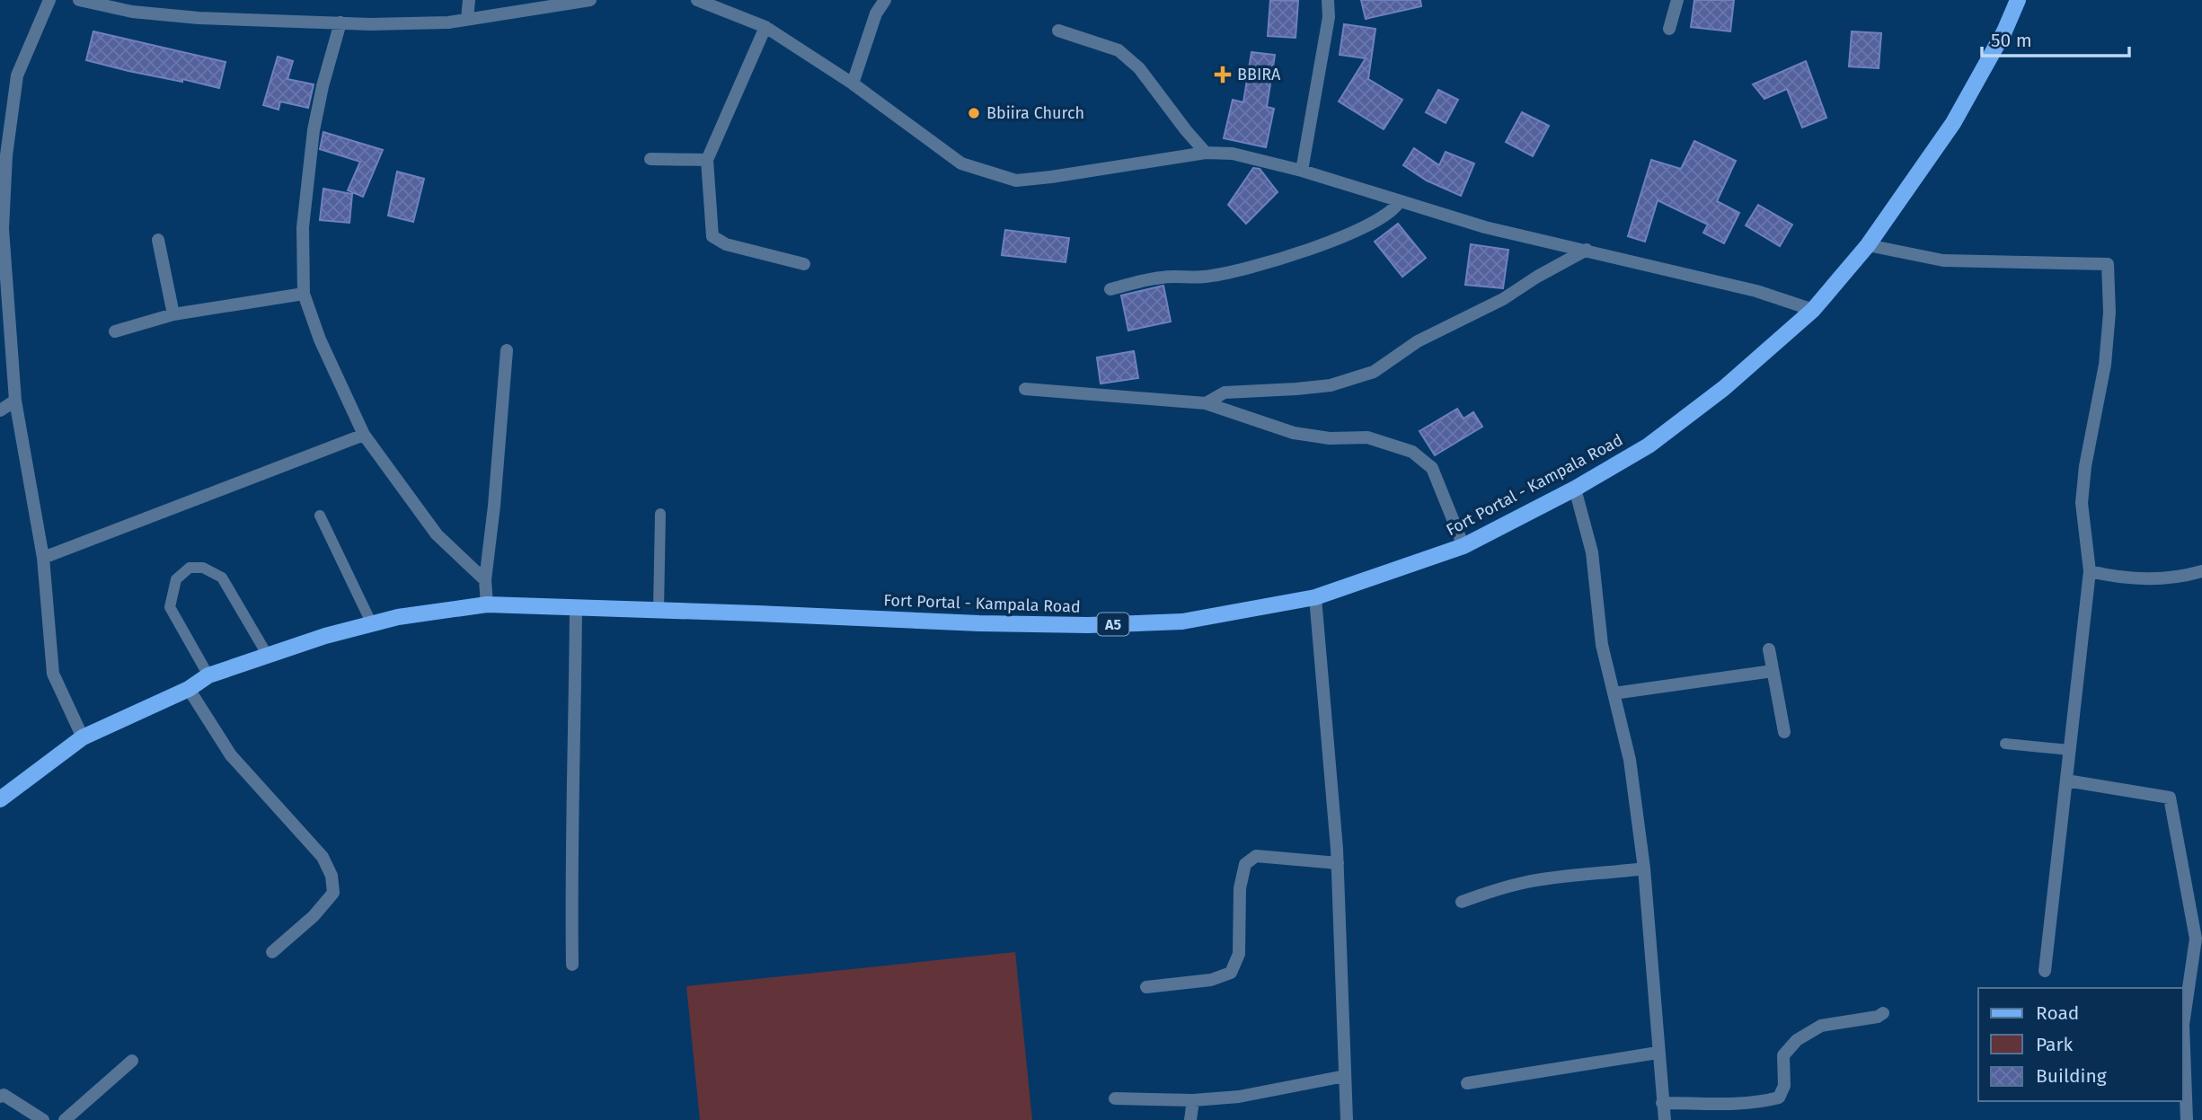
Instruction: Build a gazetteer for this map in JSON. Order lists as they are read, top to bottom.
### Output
{
  "streets": {
    "main road": ["Fort Portal - Kampala Road", "A5"]
  },
  "places": {
    "health": ["BBIRA"],
    "other": ["Bbiira Church"]
  },
  "legend": ["Road", "Park", "Building"],
  "scale_bar": "50 m"
}
